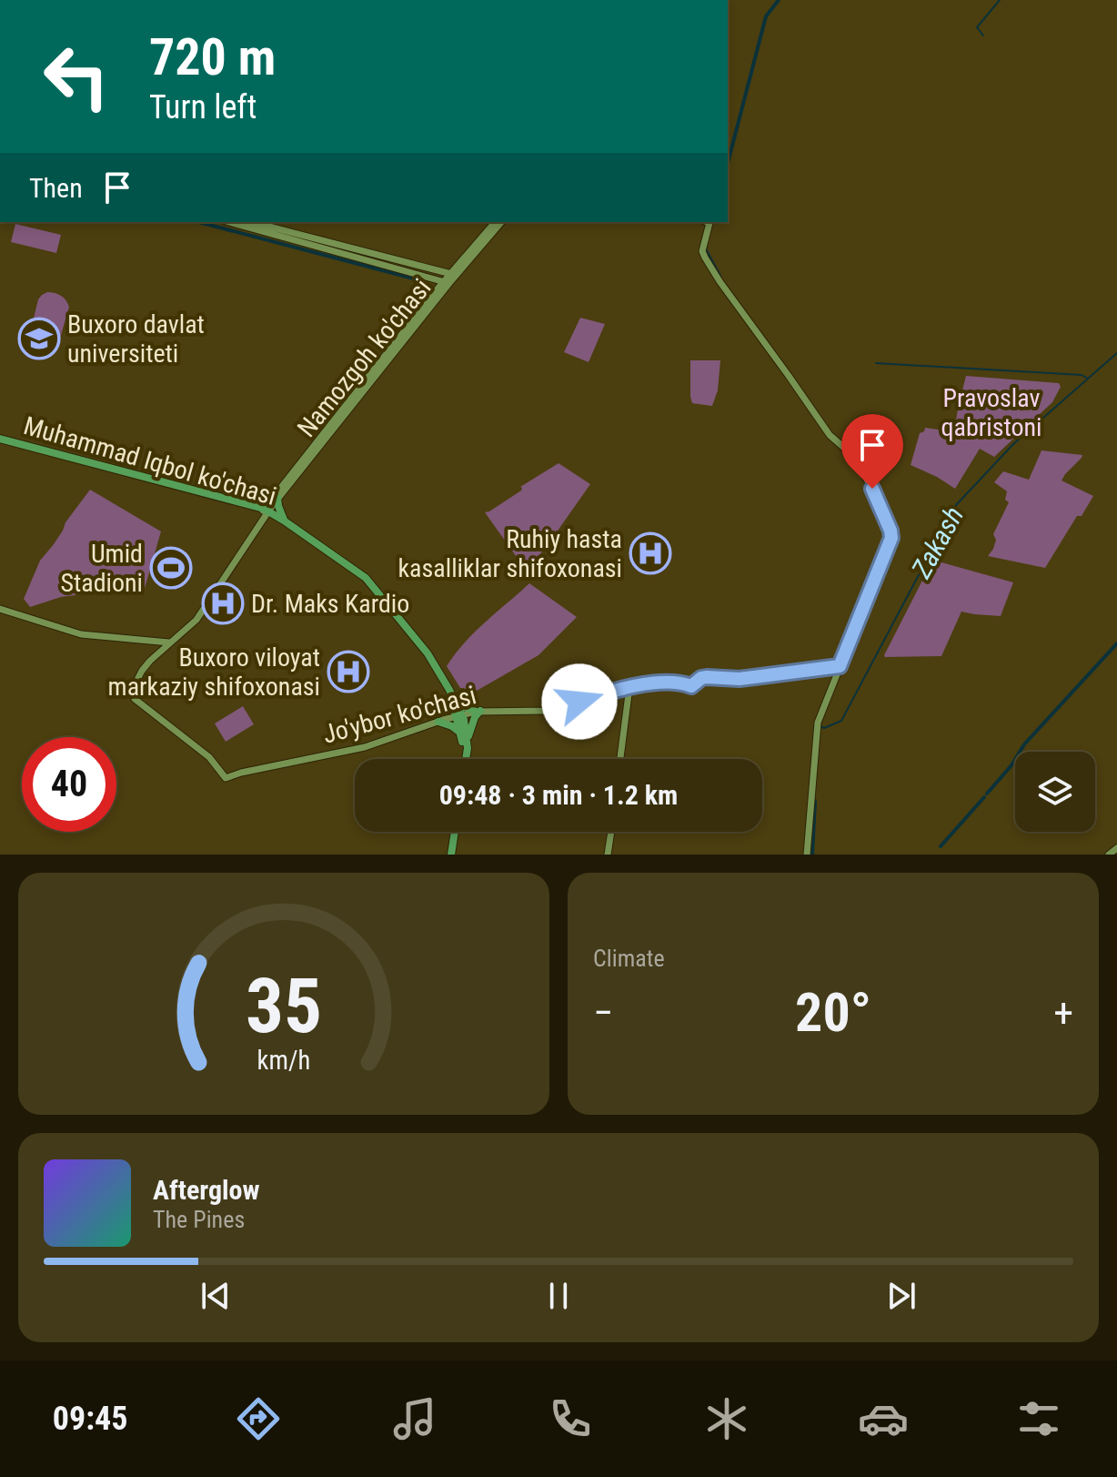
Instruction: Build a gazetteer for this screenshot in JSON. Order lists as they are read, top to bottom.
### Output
{
  "streets": {
    "main road": ["Muhammad Iqbol ko'chasi"],
    "street": ["Namozgoh ko'chasi", "Jo'ybor ko'chasi"]
  },
  "crossings": [
    ["Namozgoh ko'chasi", "Muhammad Iqbol ko'chasi"],
    ["Namozgoh ko'chasi", "Jo'ybor ko'chasi"],
    ["Muhammad Iqbol ko'chasi", "Jo'ybor ko'chasi"]
  ],
  "water": ["Zakash"],
  "parks": ["Pravoslav qabristoni"],
  "places": {
    "school or university": ["Buxoro davlat universiteti"],
    "hospital": ["Ruhiy hasta kasalliklar shifoxonasi", "Dr. Maks Kardio", "Buxoro viloyat markaziy shifoxonasi"],
    "sports": ["Umid Stadioni"]
  },
  "page": {
    "turn": ["720 m", "Turn left"],
    "then": "Then",
    "limit": "40",
    "trip": "09:48 · 3 min · 1.2 km",
    "tile": "Climate",
    "heat": ["−", "20°", "+"],
    "song": ["Afterglow", "The Pines"],
    "tabs": "09:45",
    "gauge": ["35", "km/h"]
  }
}
